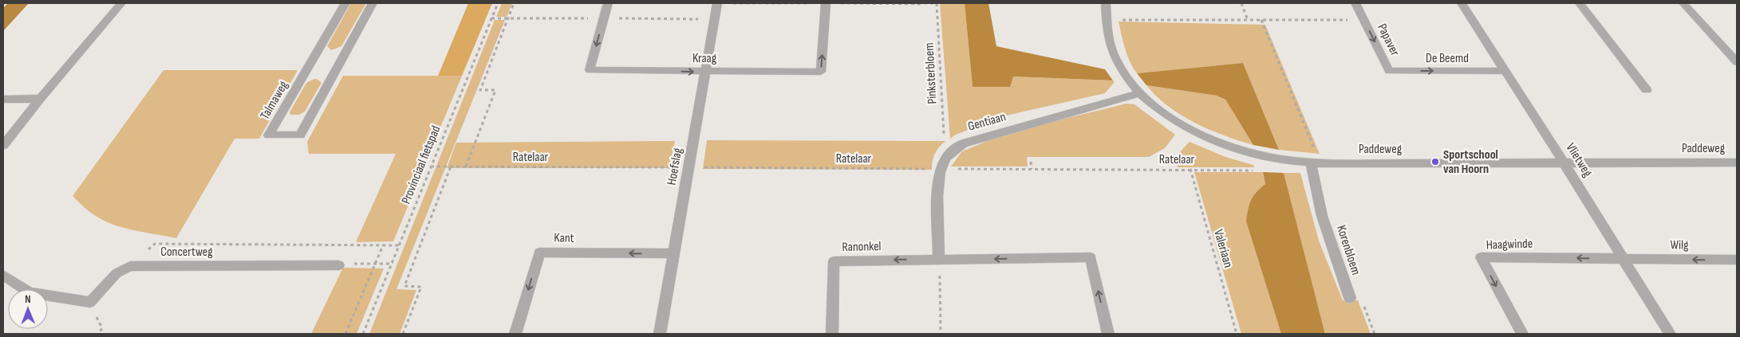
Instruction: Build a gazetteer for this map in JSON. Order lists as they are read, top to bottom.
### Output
{
  "streets": {
    "street": [
      "Papaver",
      "Kraag",
      "De Beemd",
      "Talmaweg",
      "Gentiaan",
      "Paddeweg",
      "Vlietweg",
      "Hoefslag",
      "Kant",
      "Haagwinde",
      "Wilg",
      "Ranonkel",
      "Korenbloem",
      "Concertweg"
    ],
    "path": [
      "Pinksterbloem",
      "Ratelaar",
      "Provinciaal fietspad",
      "Valeriaan"
    ]
  },
  "crossings": [
    ["Papaver", "De Beemd"],
    ["Papaver", "Paddeweg"],
    ["Kraag", "Hoefslag"],
    ["De Beemd", "Vlietweg"],
    ["Pinksterbloem", "Gentiaan"],
    ["Gentiaan", "Paddeweg"],
    ["Gentiaan", "Ratelaar"],
    ["Gentiaan", "Ranonkel"],
    ["Paddeweg", "Ratelaar"],
    ["Paddeweg", "Vlietweg"],
    ["Paddeweg", "Korenbloem"],
    ["Ratelaar", "Provinciaal fietspad"],
    ["Ratelaar", "Hoefslag"],
    ["Ratelaar", "Valeriaan"],
    ["Vlietweg", "Haagwinde"],
    ["Vlietweg", "Wilg"],
    ["Hoefslag", "Kant"],
    ["Haagwinde", "Wilg"]
  ],
  "one_way": ["De Beemd", "Kant", "Wilg"],
  "places": ["Sportschool van Hoorn"],
  "north": "top"
}
